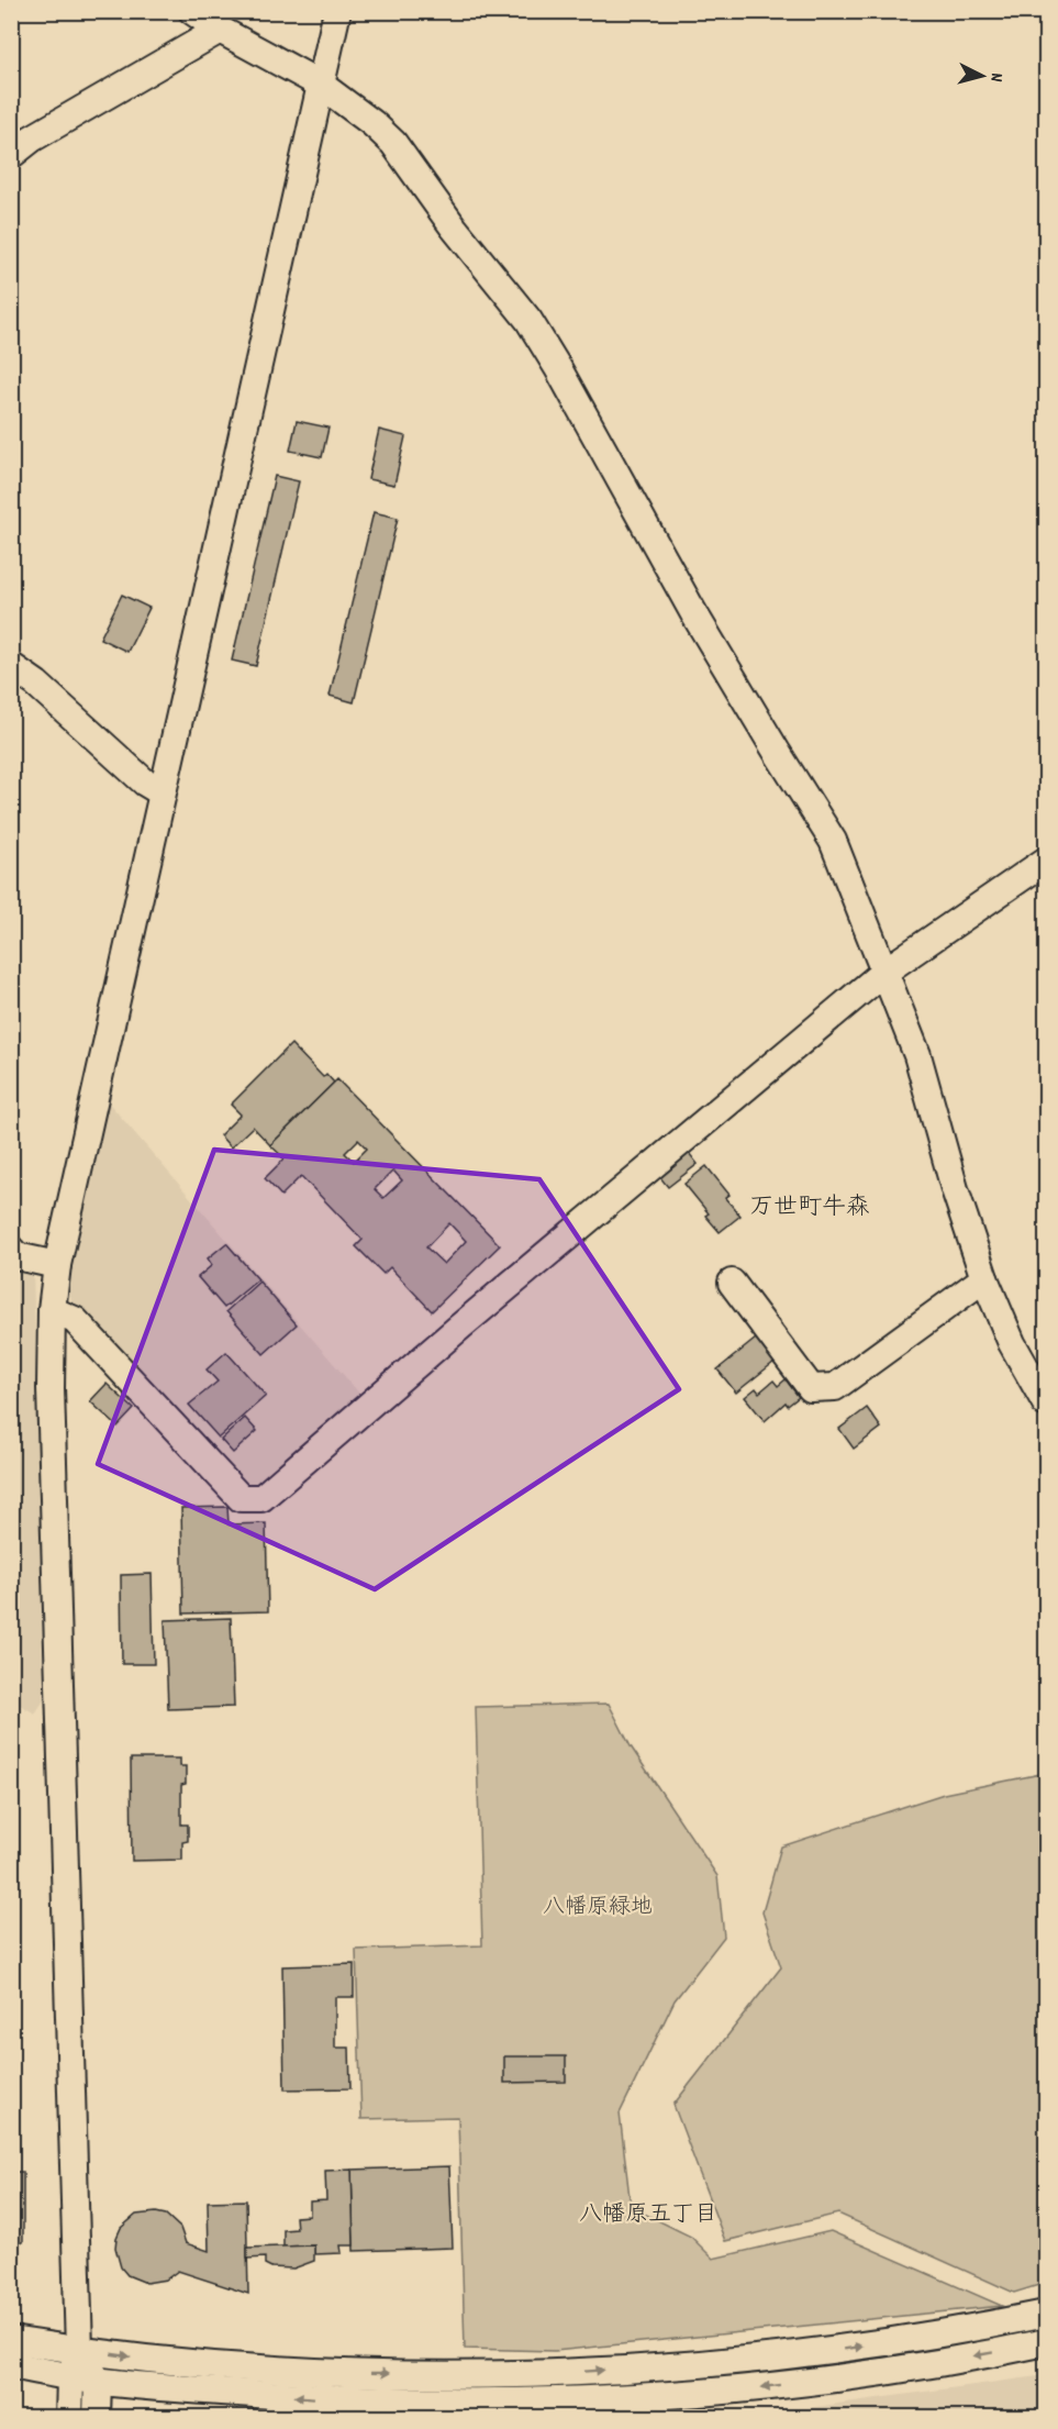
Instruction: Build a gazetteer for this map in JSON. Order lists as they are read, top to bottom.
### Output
{
  "districts": ["万世町牛森", "八幡原五丁目"],
  "parks": ["八幡原緑地"],
  "north": "right"
}
